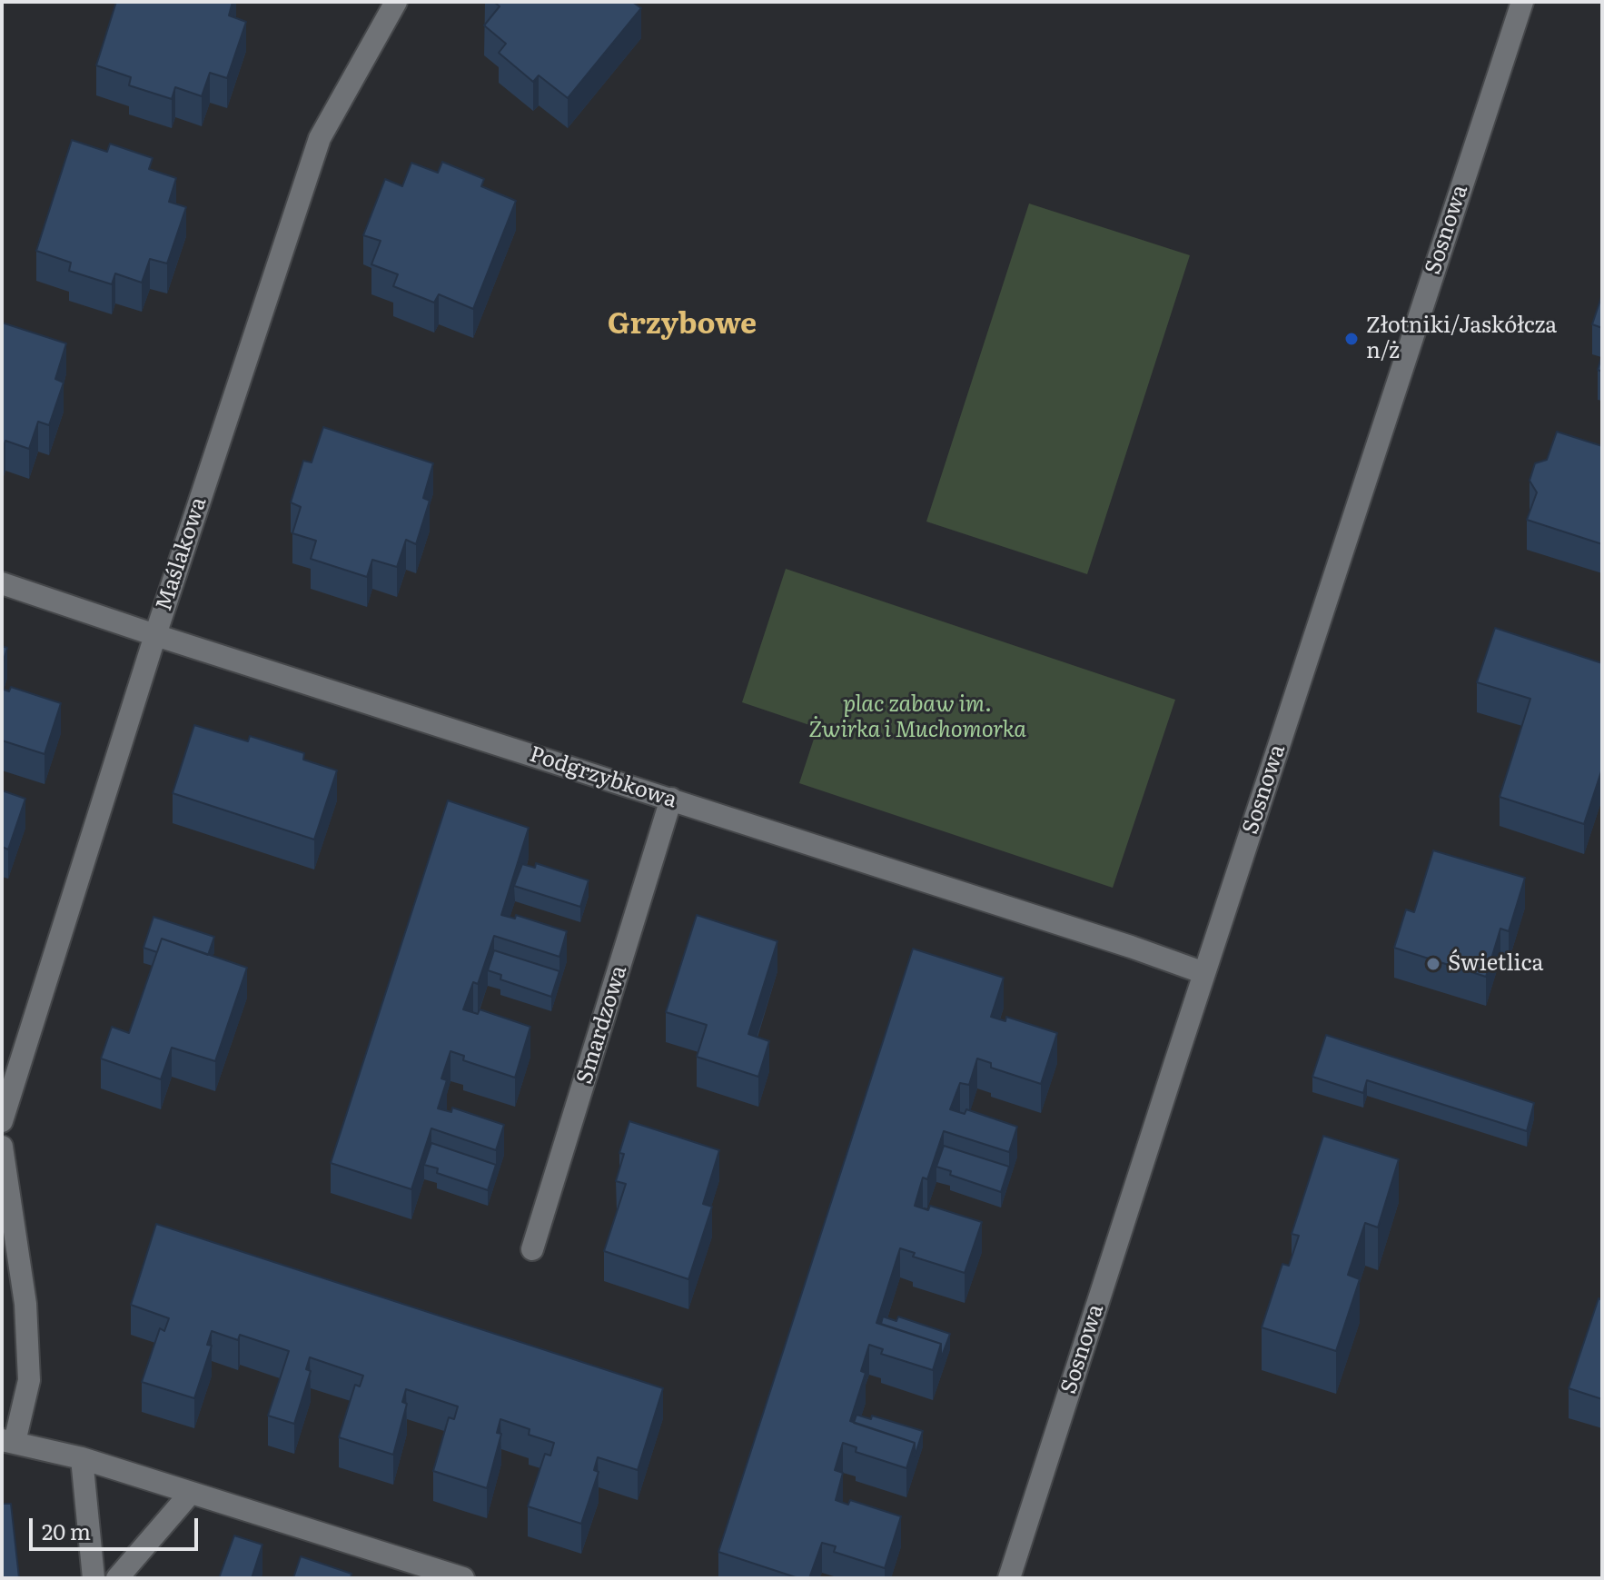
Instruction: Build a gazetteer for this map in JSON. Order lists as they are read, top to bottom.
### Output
{
  "streets": {
    "street": [
      "Sosnowa",
      "Maślakowa",
      "Podgrzybkowa",
      "Smardzowa"
    ]
  },
  "crossings": [
    ["Sosnowa", "Podgrzybkowa"],
    ["Maślakowa", "Podgrzybkowa"],
    ["Podgrzybkowa", "Smardzowa"]
  ],
  "districts": ["Grzybowe"],
  "parks": ["plac zabaw im. Żwirka i Muchomorka"],
  "places": ["Złotniki/Jaskółcza n/ż", "Świetlica"],
  "scale_bar": "20 m"
}
